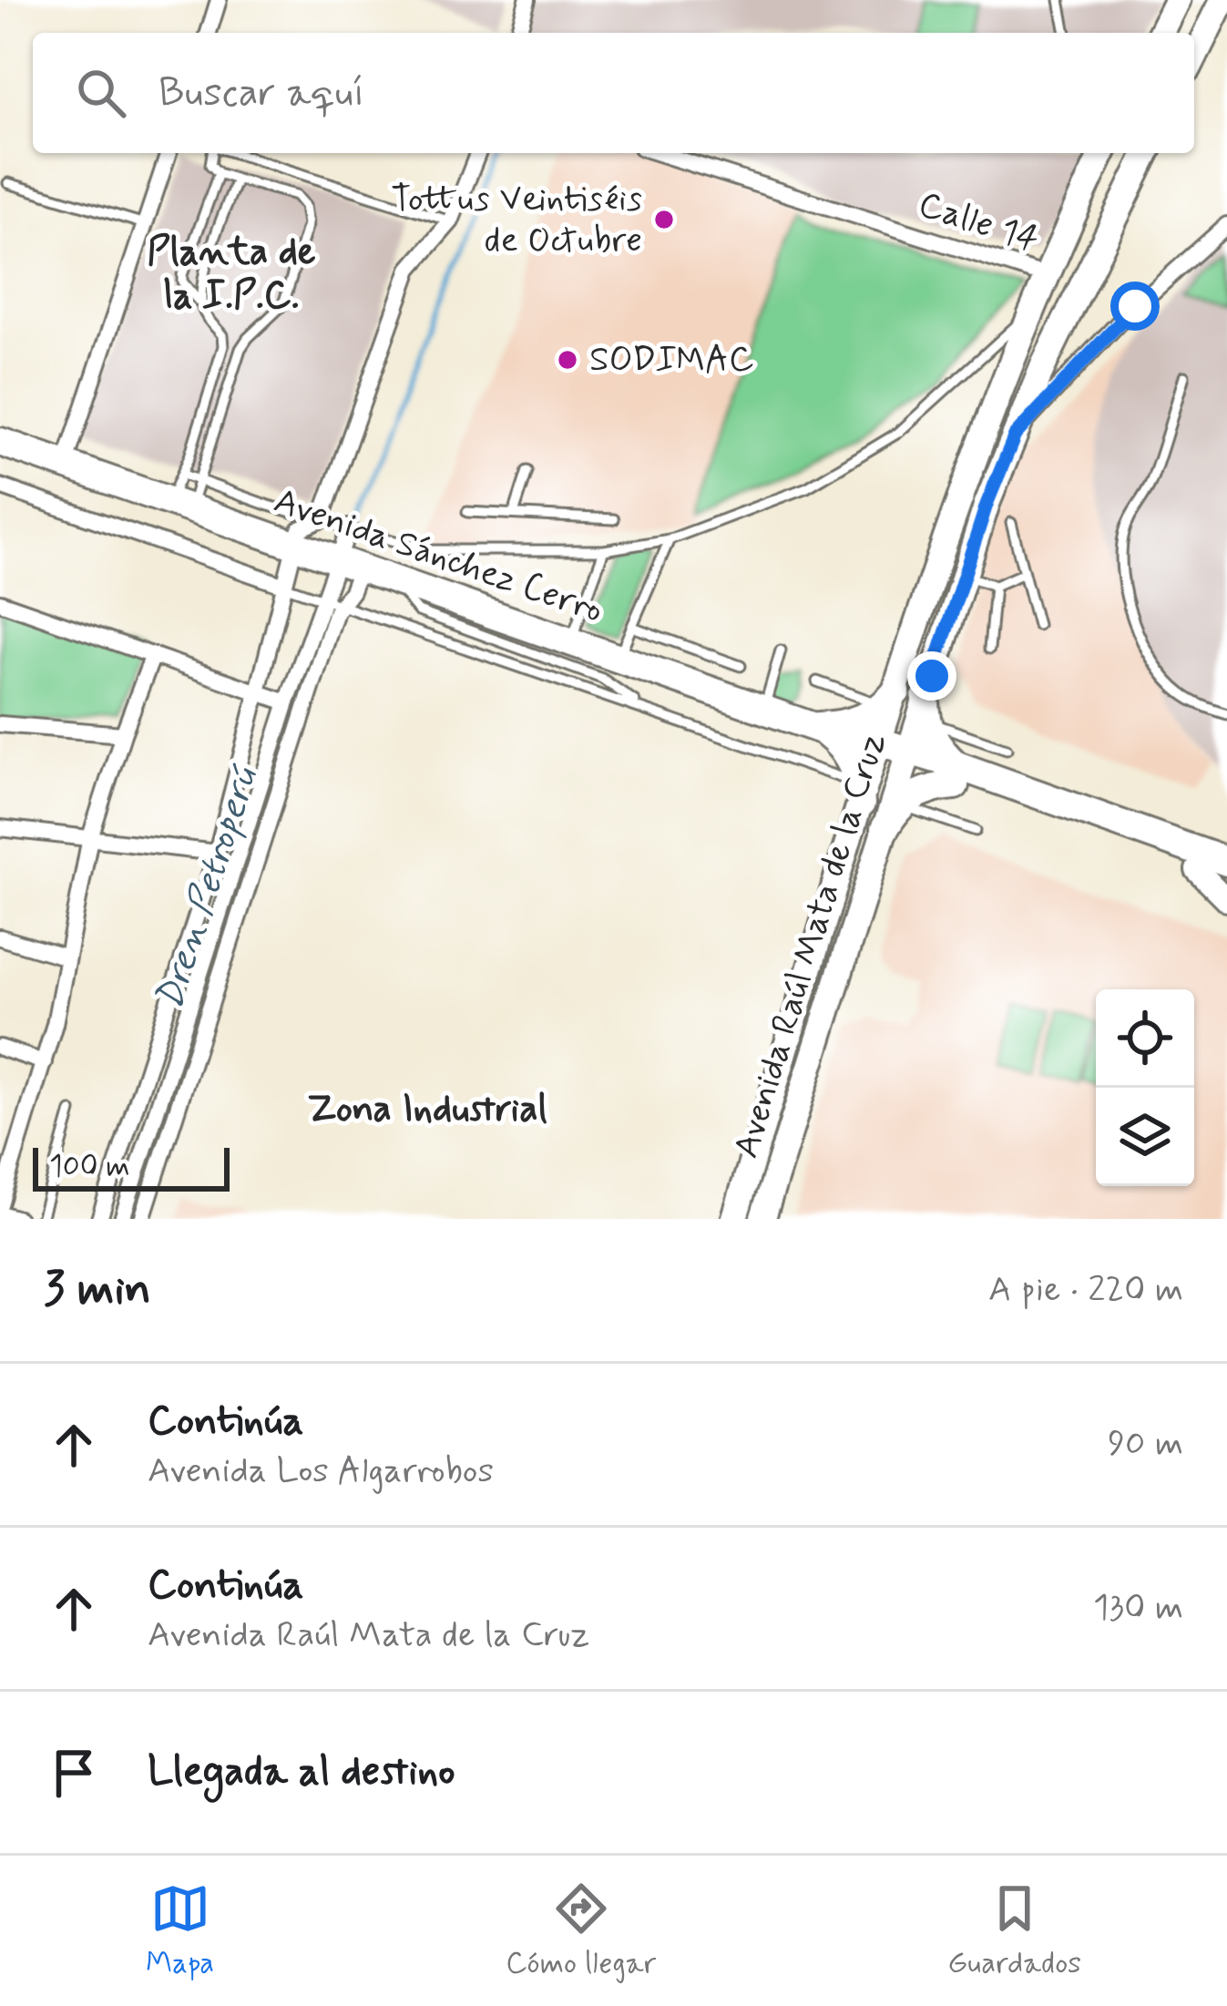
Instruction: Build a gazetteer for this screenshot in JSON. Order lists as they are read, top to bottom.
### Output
{
  "streets": {
    "highway": ["Avenida Sánchez Cerro"],
    "main road": ["Avenida Raúl Mata de la Cruz"],
    "street": ["Calle 14"]
  },
  "crossings": [
    ["Calle 14", "Avenida Raúl Mata de la Cruz"],
    ["Avenida Sánchez Cerro", "Avenida Raúl Mata de la Cruz"]
  ],
  "districts": ["Planta de la I.P.C.", "Zona Industrial"],
  "water": ["Dren Petroperú"],
  "places": ["Tottus Veintiséis de Octubre", "SODIMAC"],
  "scale_bar": "100 m",
  "page": {
    "search": "Buscar aquí",
    "scale": "100 m",
    "heading": ["3 min", "A pie · 220 m"],
    "list": [
      ["Continúa", "Avenida Los Algarrobos", "90 m"],
      ["Continúa", "Avenida Raúl Mata de la Cruz", "130 m"],
      "Llegada al destino"
    ],
    "nav": ["Mapa", "Cómo llegar", "Guardados"]
  }
}
